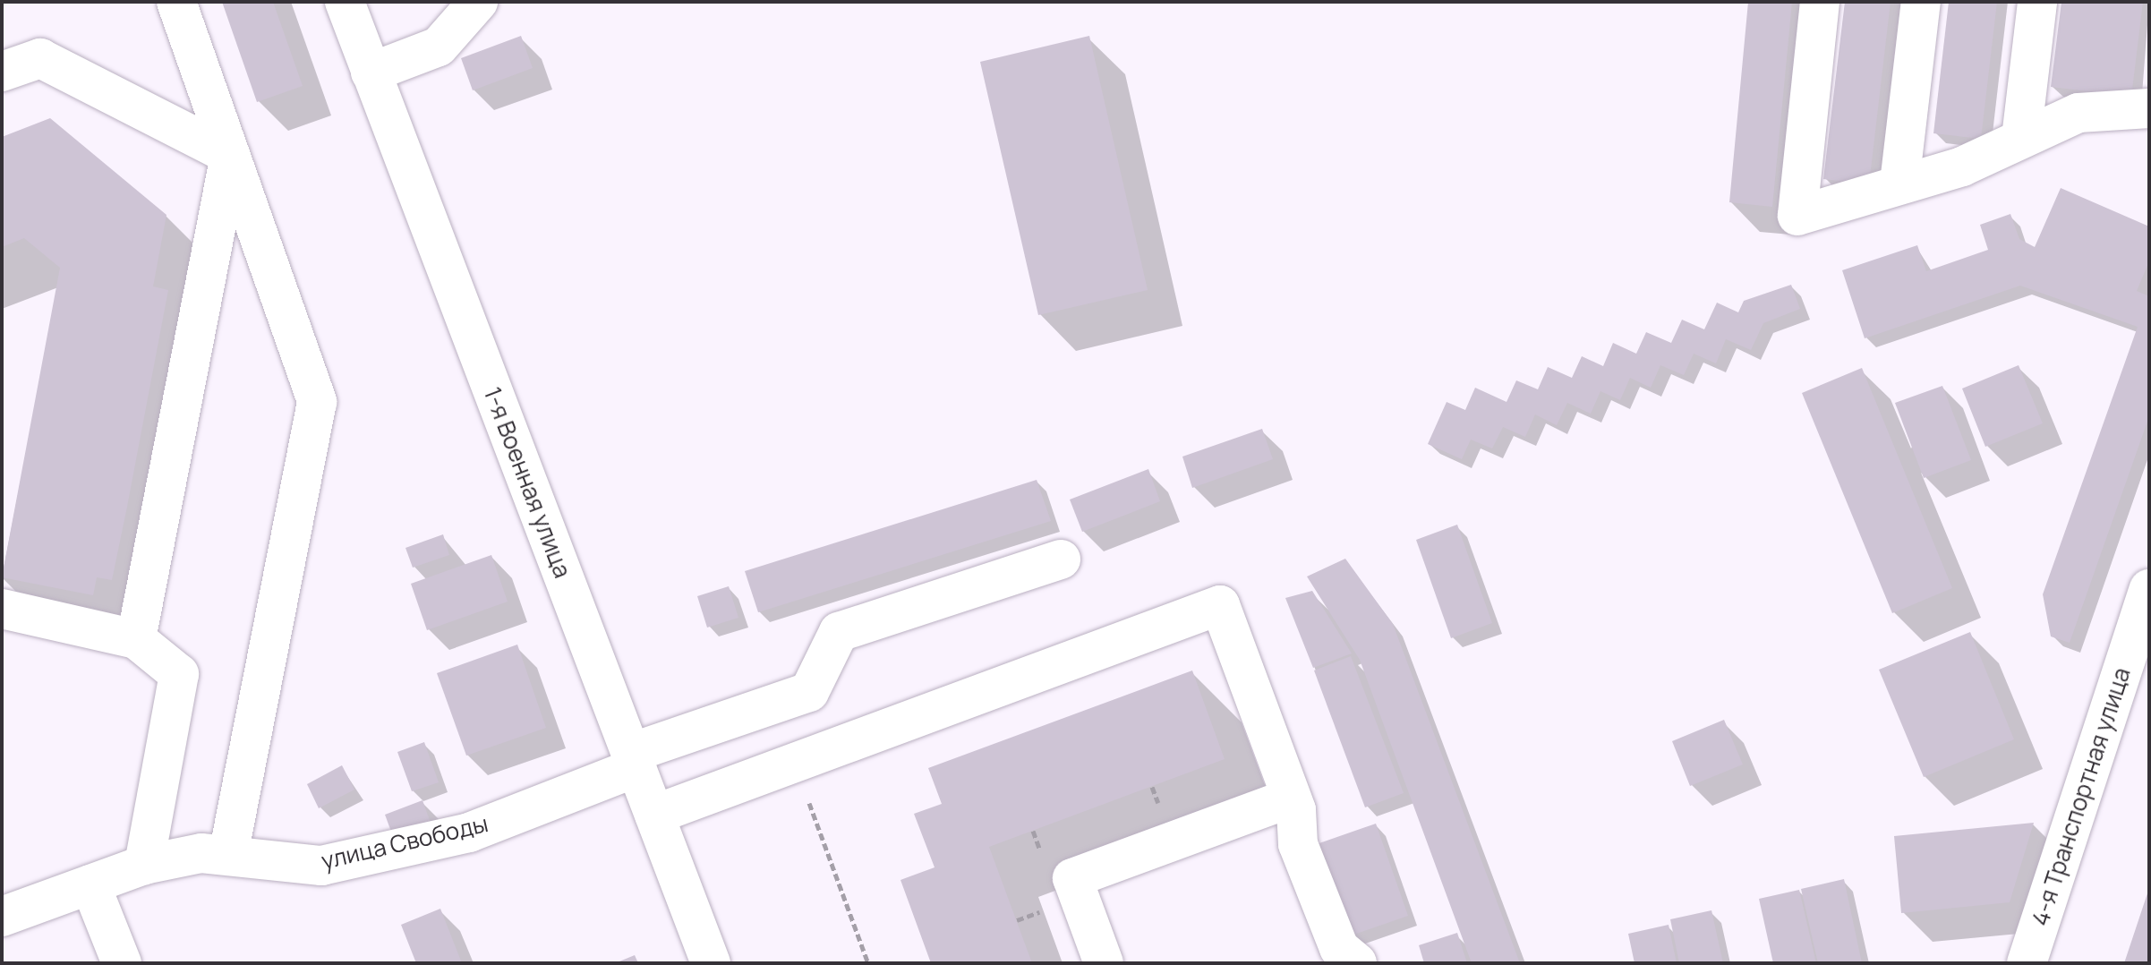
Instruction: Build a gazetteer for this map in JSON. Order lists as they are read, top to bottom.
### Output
{
  "streets": {
    "street": ["1-я Военная улица", "4-я Транспортная улица", "улица Свободы"]
  },
  "crossings": [
    ["1-я Военная улица", "улица Свободы"]
  ]
}
